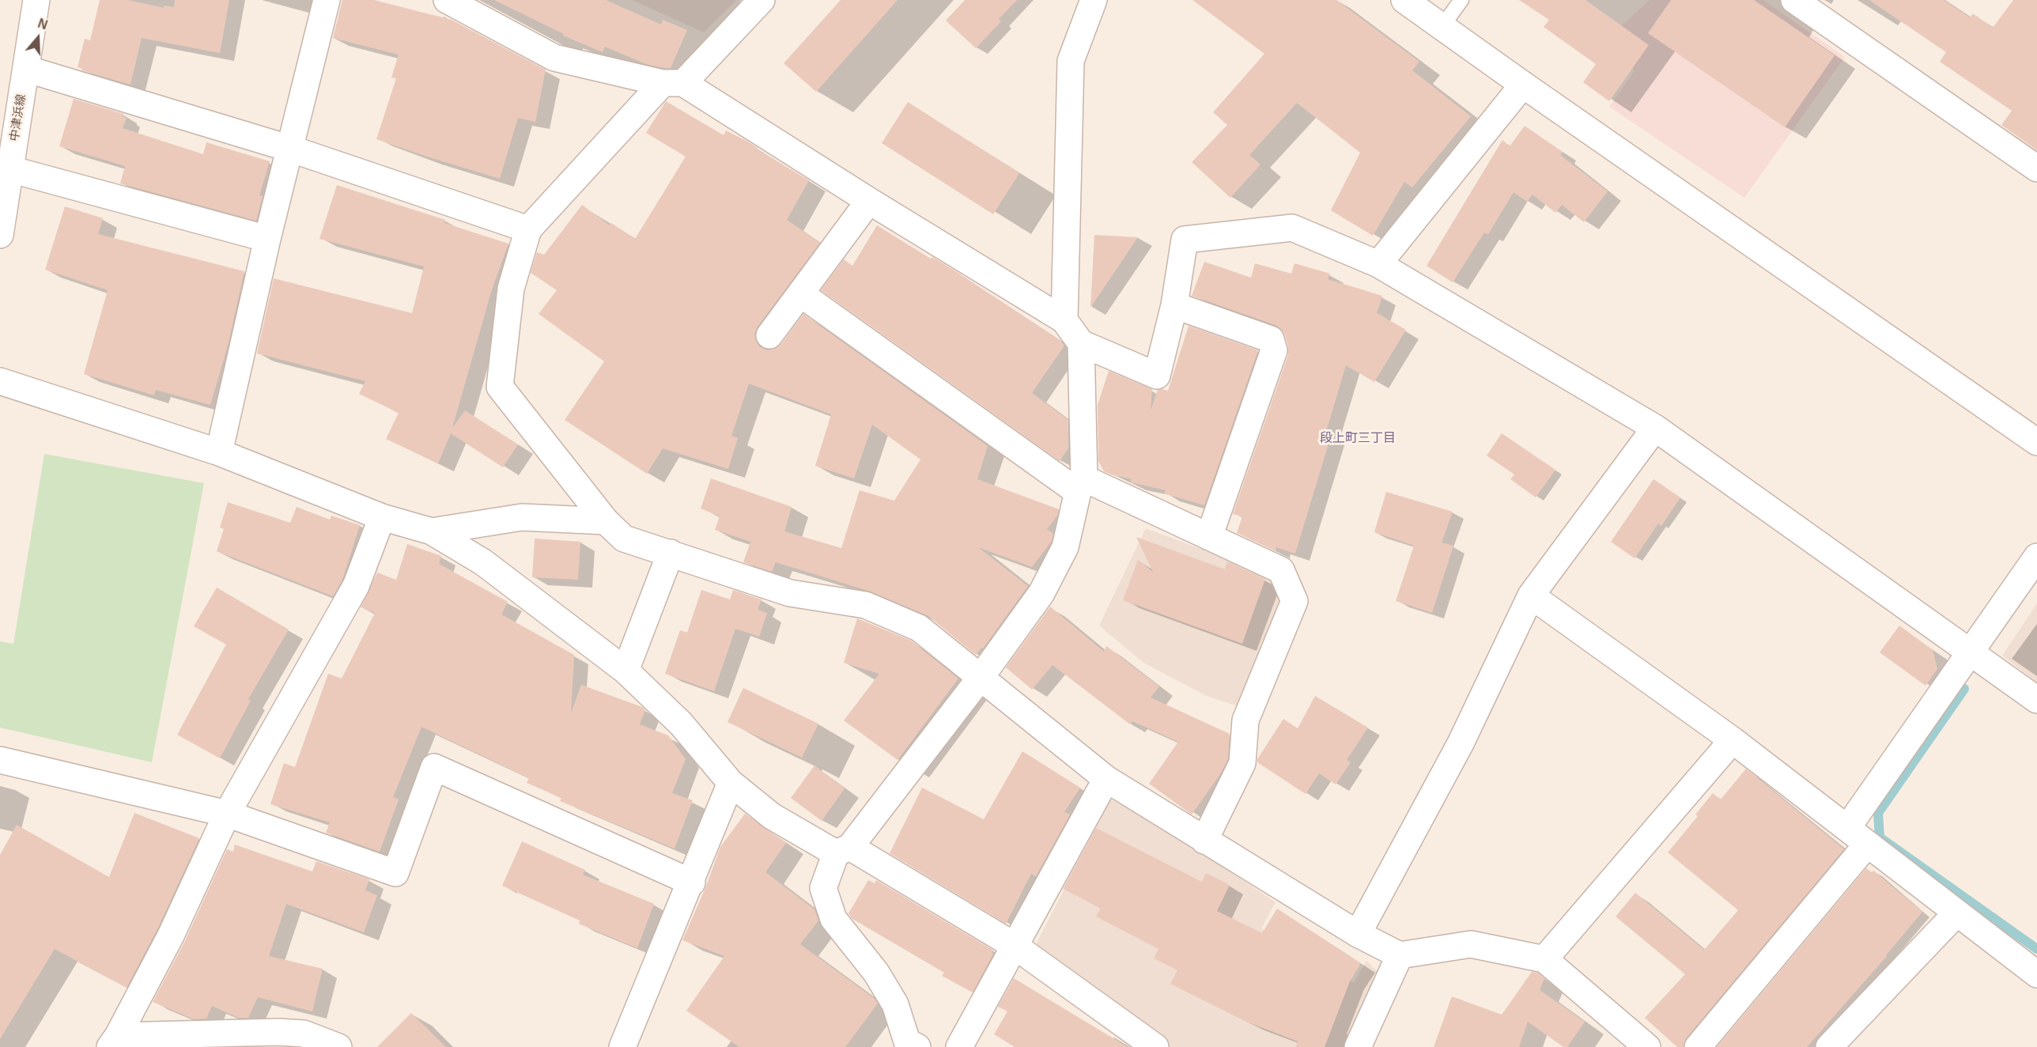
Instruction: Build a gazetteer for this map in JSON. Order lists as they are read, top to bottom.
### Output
{
  "streets": {
    "street": ["中津浜線"]
  },
  "districts": ["段上町三丁目"],
  "north": "top"
}
